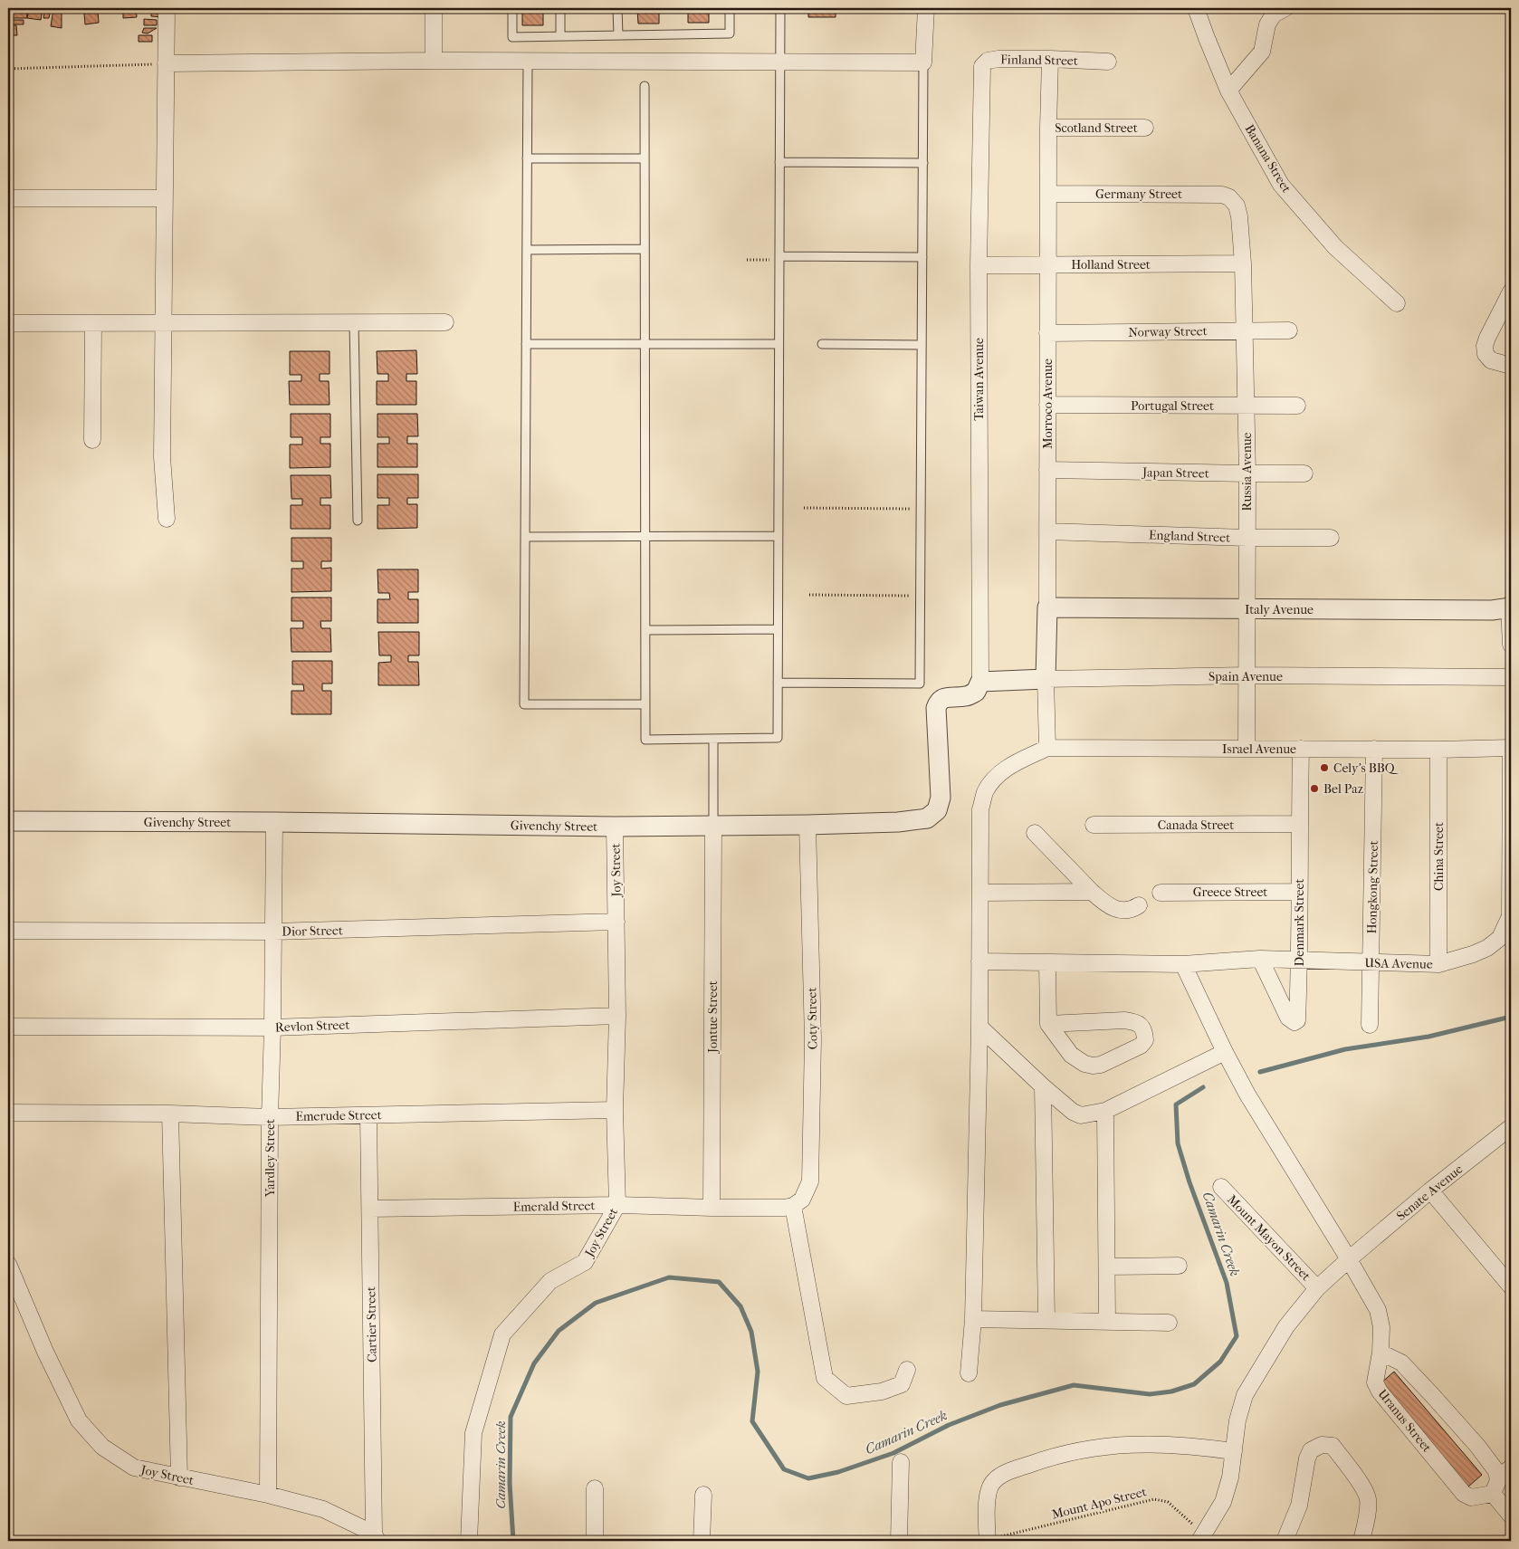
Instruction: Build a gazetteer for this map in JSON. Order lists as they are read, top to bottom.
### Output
{
  "streets": {
    "street": [
      "Finland Street",
      "Scotland Street",
      "Banana Street",
      "Germany Street",
      "Holland Street",
      "Norway Street",
      "Taiwan Avenue",
      "Morroco Avenue",
      "Portugal Street",
      "Russia Avenue",
      "Japan Street",
      "England Street",
      "Italy Avenue",
      "Spain Avenue",
      "Israel Avenue",
      "Givenchy Street",
      "Canada Street",
      "China Street",
      "Joy Street",
      "Hongkong Street",
      "Greece Street",
      "Denmark Street",
      "Dior Street",
      "USA Avenue",
      "Jontue Street",
      "Coty Street",
      "Revlon Street",
      "Emerude Street",
      "Yardley Street",
      "Senate Avenue",
      "Emerald Street",
      "Mount Mayon Street",
      "Cartier Street",
      "Uranus Street"
    ],
    "path": ["Mount Apo Street"]
  },
  "crossings": [
    ["Finland Street", "Taiwan Avenue"],
    ["Finland Street", "Morroco Avenue"],
    ["Scotland Street", "Morroco Avenue"],
    ["Germany Street", "Morroco Avenue"],
    ["Germany Street", "Russia Avenue"],
    ["Holland Street", "Taiwan Avenue"],
    ["Holland Street", "Morroco Avenue"],
    ["Holland Street", "Russia Avenue"],
    ["Norway Street", "Morroco Avenue"],
    ["Norway Street", "Russia Avenue"],
    ["Taiwan Avenue", "Spain Avenue"],
    ["Taiwan Avenue", "Givenchy Street"],
    ["Morroco Avenue", "Portugal Street"],
    ["Morroco Avenue", "Japan Street"],
    ["Morroco Avenue", "England Street"],
    ["Morroco Avenue", "Italy Avenue"],
    ["Morroco Avenue", "Spain Avenue"],
    ["Morroco Avenue", "Israel Avenue"],
    ["Portugal Street", "Russia Avenue"],
    ["Russia Avenue", "Japan Street"],
    ["Russia Avenue", "England Street"],
    ["Russia Avenue", "Italy Avenue"],
    ["Russia Avenue", "Spain Avenue"],
    ["Russia Avenue", "Israel Avenue"],
    ["Spain Avenue", "Givenchy Street"],
    ["Israel Avenue", "China Street"],
    ["Israel Avenue", "Hongkong Street"],
    ["Israel Avenue", "Denmark Street"],
    ["Israel Avenue", "USA Avenue"],
    ["Givenchy Street", "Joy Street"],
    ["Givenchy Street", "Jontue Street"],
    ["Givenchy Street", "Coty Street"],
    ["Givenchy Street", "Yardley Street"],
    ["Canada Street", "Denmark Street"],
    ["China Street", "USA Avenue"],
    ["Joy Street", "Dior Street"],
    ["Joy Street", "Revlon Street"],
    ["Joy Street", "Emerude Street"],
    ["Joy Street", "Yardley Street"],
    ["Joy Street", "Emerald Street"],
    ["Joy Street", "Cartier Street"],
    ["Hongkong Street", "USA Avenue"],
    ["Greece Street", "Denmark Street"],
    ["Denmark Street", "USA Avenue"],
    ["Dior Street", "Yardley Street"],
    ["USA Avenue", "Uranus Street"],
    ["Jontue Street", "Emerald Street"],
    ["Coty Street", "Emerald Street"],
    ["Revlon Street", "Yardley Street"],
    ["Emerude Street", "Yardley Street"],
    ["Emerude Street", "Cartier Street"],
    ["Senate Avenue", "Mount Mayon Street"],
    ["Senate Avenue", "Uranus Street"],
    ["Senate Avenue", "Mount Apo Street"],
    ["Emerald Street", "Cartier Street"]
  ],
  "water": ["Camarin Creek"],
  "places": ["Cely's BBQ", "Bel Paz"]
}
